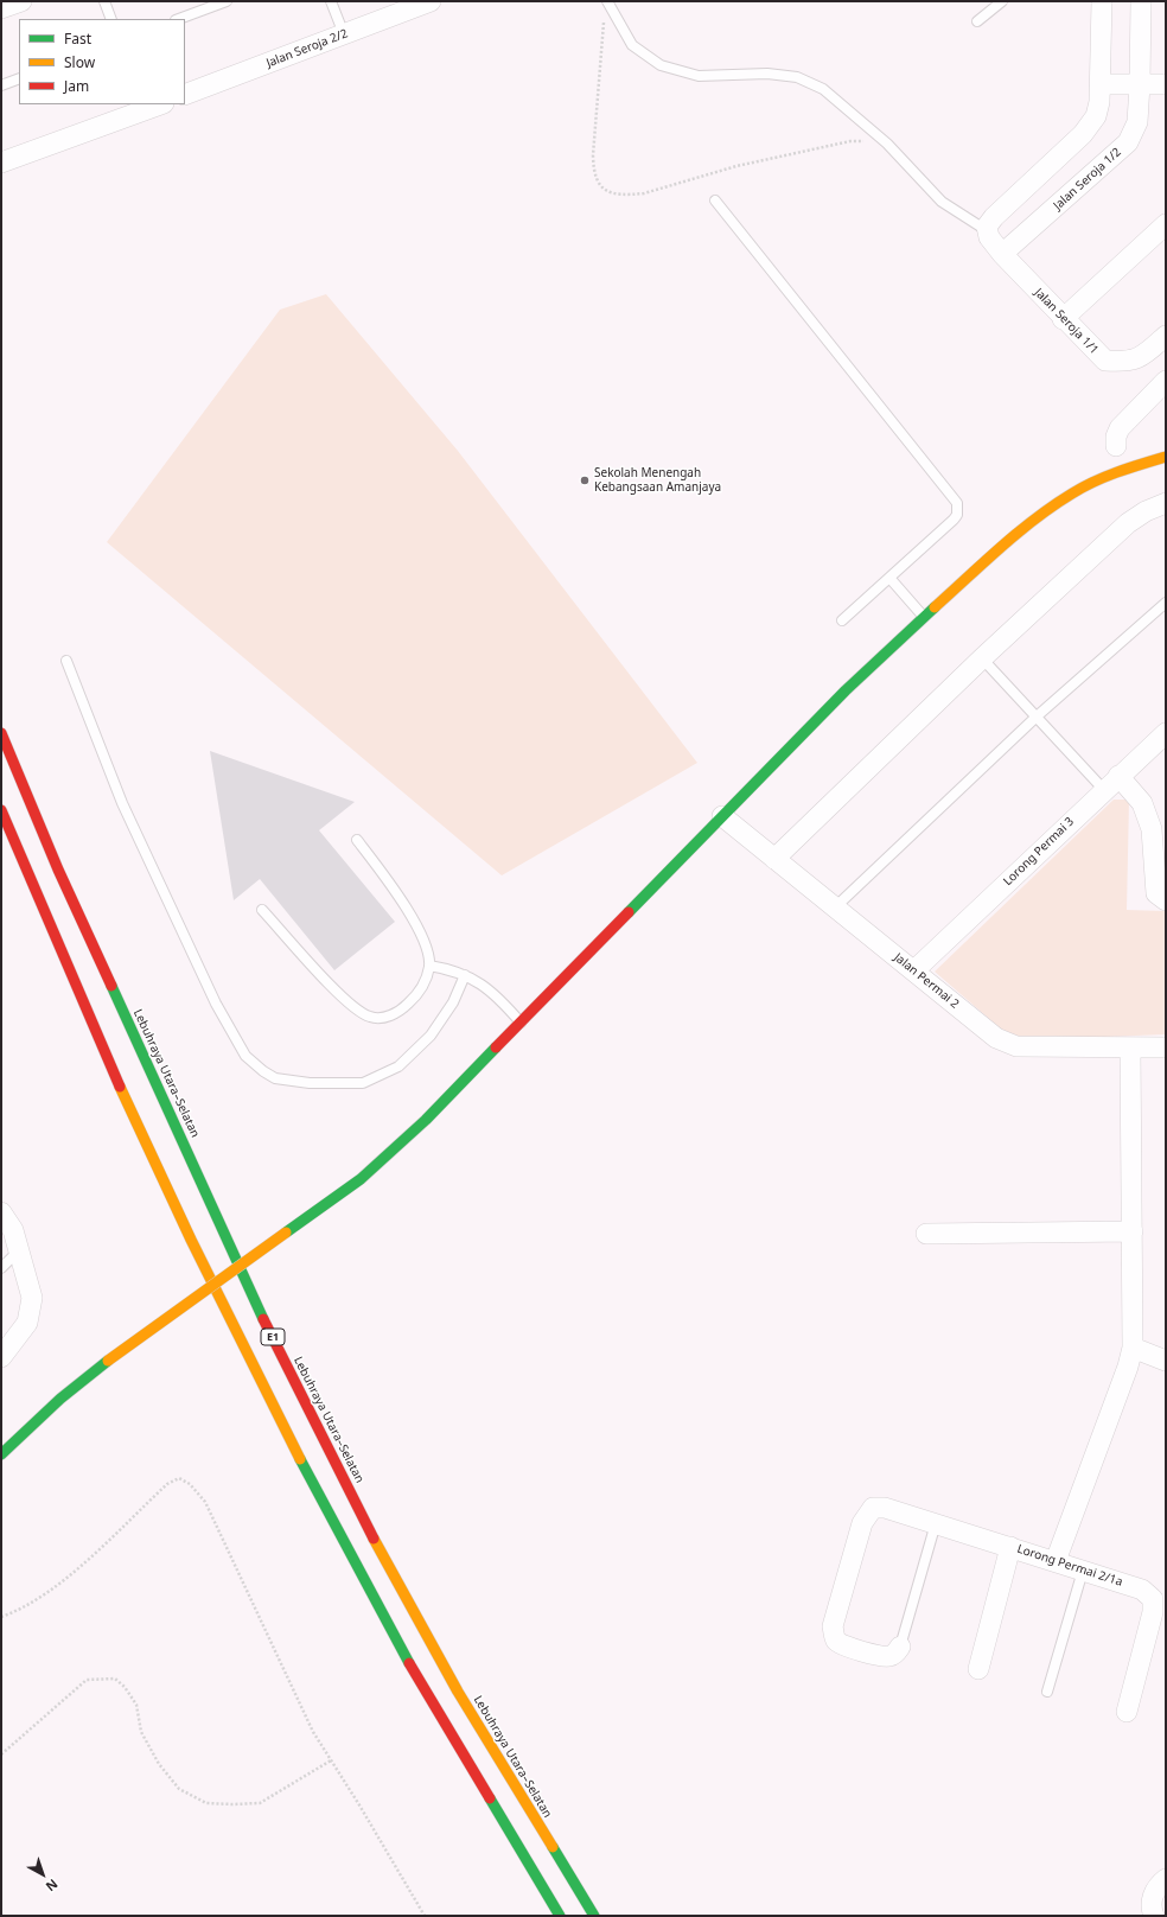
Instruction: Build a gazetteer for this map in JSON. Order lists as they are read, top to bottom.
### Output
{
  "streets": {
    "main road": ["Lebuhraya Utara–Selatan", "E1"],
    "street": [
      "Jalan Seroja 2/2",
      "Jalan Seroja 1/2",
      "Jalan Seroja 1/1",
      "Lorong Permai 3",
      "Jalan Permai 2",
      "Lorong Permai 2/1a"
    ]
  },
  "crossings": [
    ["Jalan Seroja 1/2", "Jalan Seroja 1/1"],
    ["Lorong Permai 3", "Jalan Permai 2"]
  ],
  "places": ["Sekolah Menengah Kebangsaan Amanjaya"],
  "legend": ["Fast", "Slow", "Jam"],
  "north": "bottom right"
}
